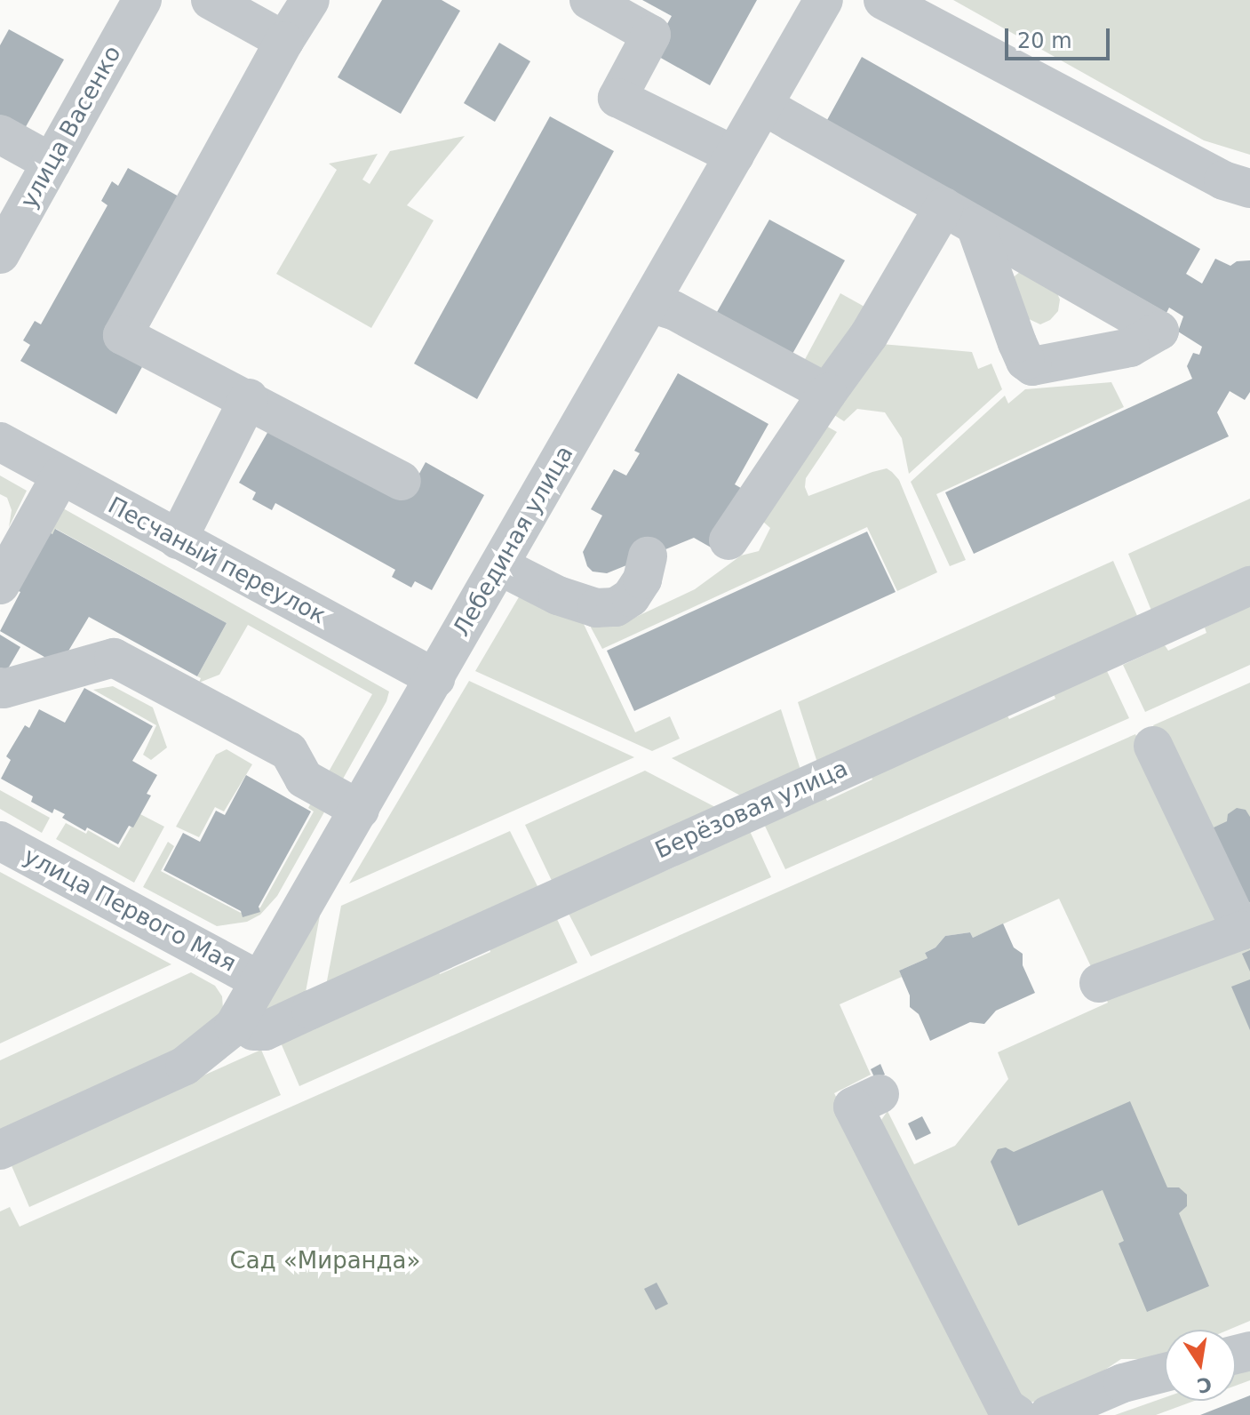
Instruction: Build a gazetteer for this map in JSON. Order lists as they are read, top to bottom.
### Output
{
  "streets": {
    "street": [
      "улица Васенко",
      "Лебединая улица",
      "Песчаный переулок",
      "Берёзовая улица",
      "улица Первого Мая"
    ]
  },
  "crossings": [
    ["Лебединая улица", "Песчаный переулок"],
    ["Лебединая улица", "улица Первого Мая"]
  ],
  "parks": ["Сад «Миранда»"],
  "scale_bar": "20 m",
  "north": "bottom"
}
